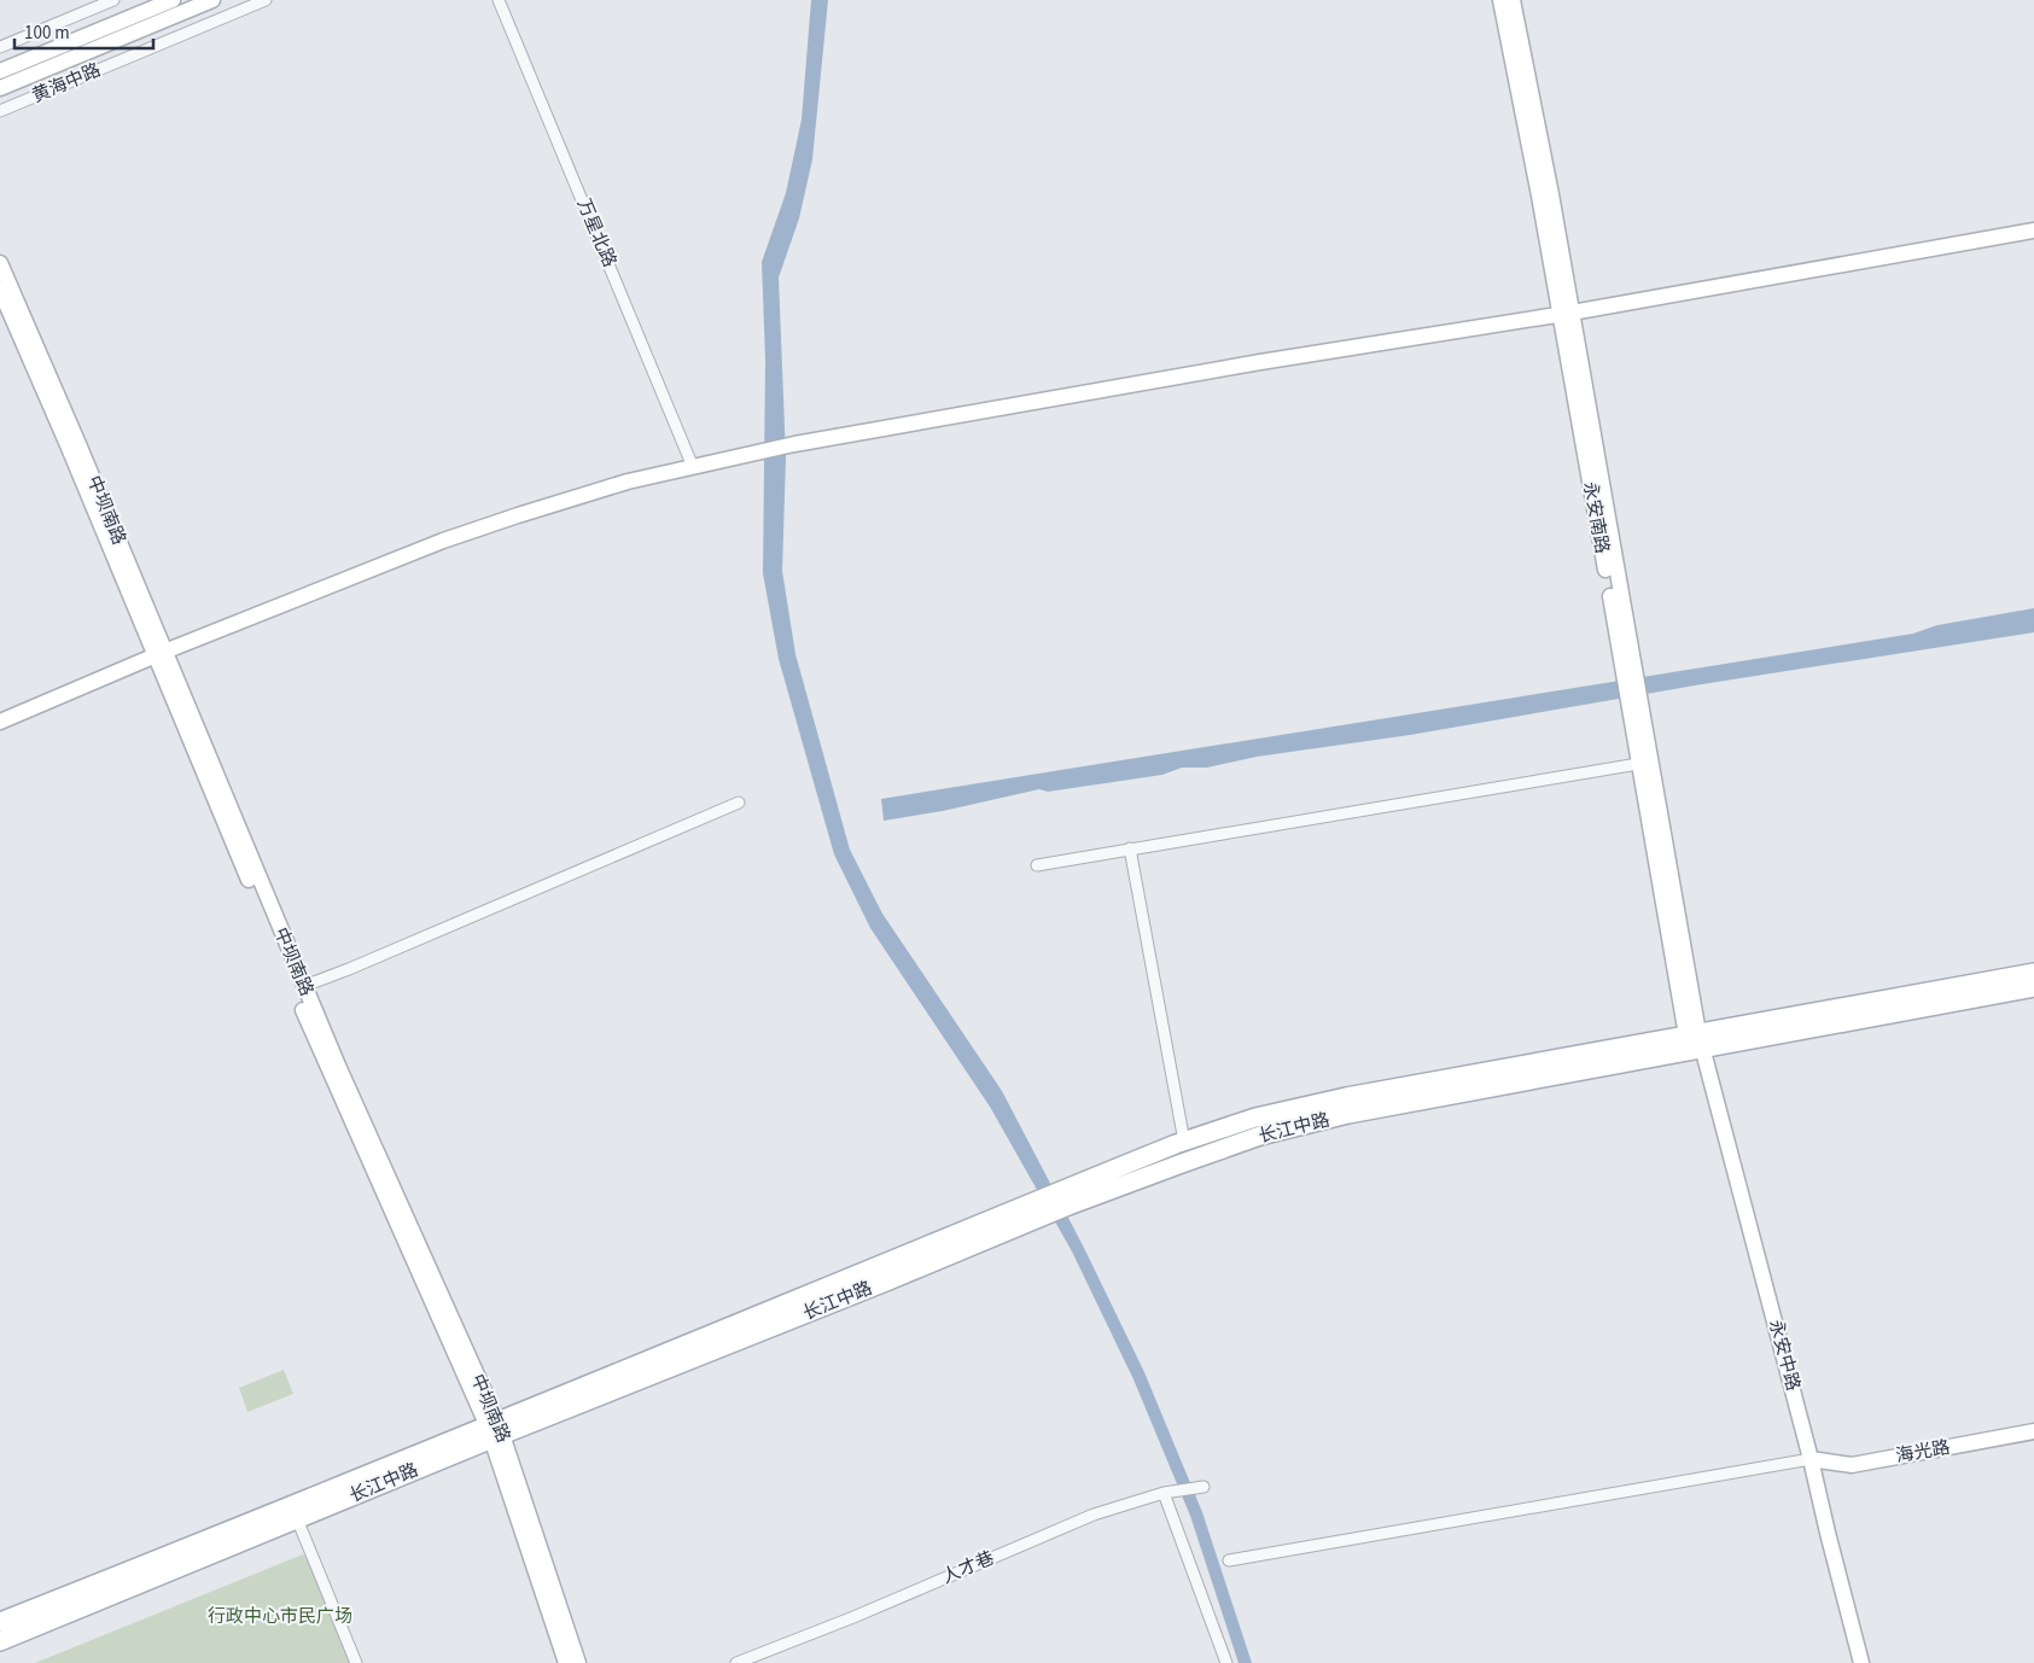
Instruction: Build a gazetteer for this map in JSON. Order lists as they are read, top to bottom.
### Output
{
  "streets": {
    "main road": ["长江中路"],
    "street": [
      "黄海中路",
      "万星北路",
      "中坝南路",
      "永安南路",
      "永安中路",
      "海光路",
      "人才巷"
    ]
  },
  "crossings": [
    ["中坝南路", "长江中路"],
    ["永安南路", "长江中路"],
    ["永安南路", "永安中路"],
    ["长江中路", "永安中路"],
    ["永安中路", "海光路"]
  ],
  "parks": ["行政中心市民广场"],
  "scale_bar": "100 m"
}
